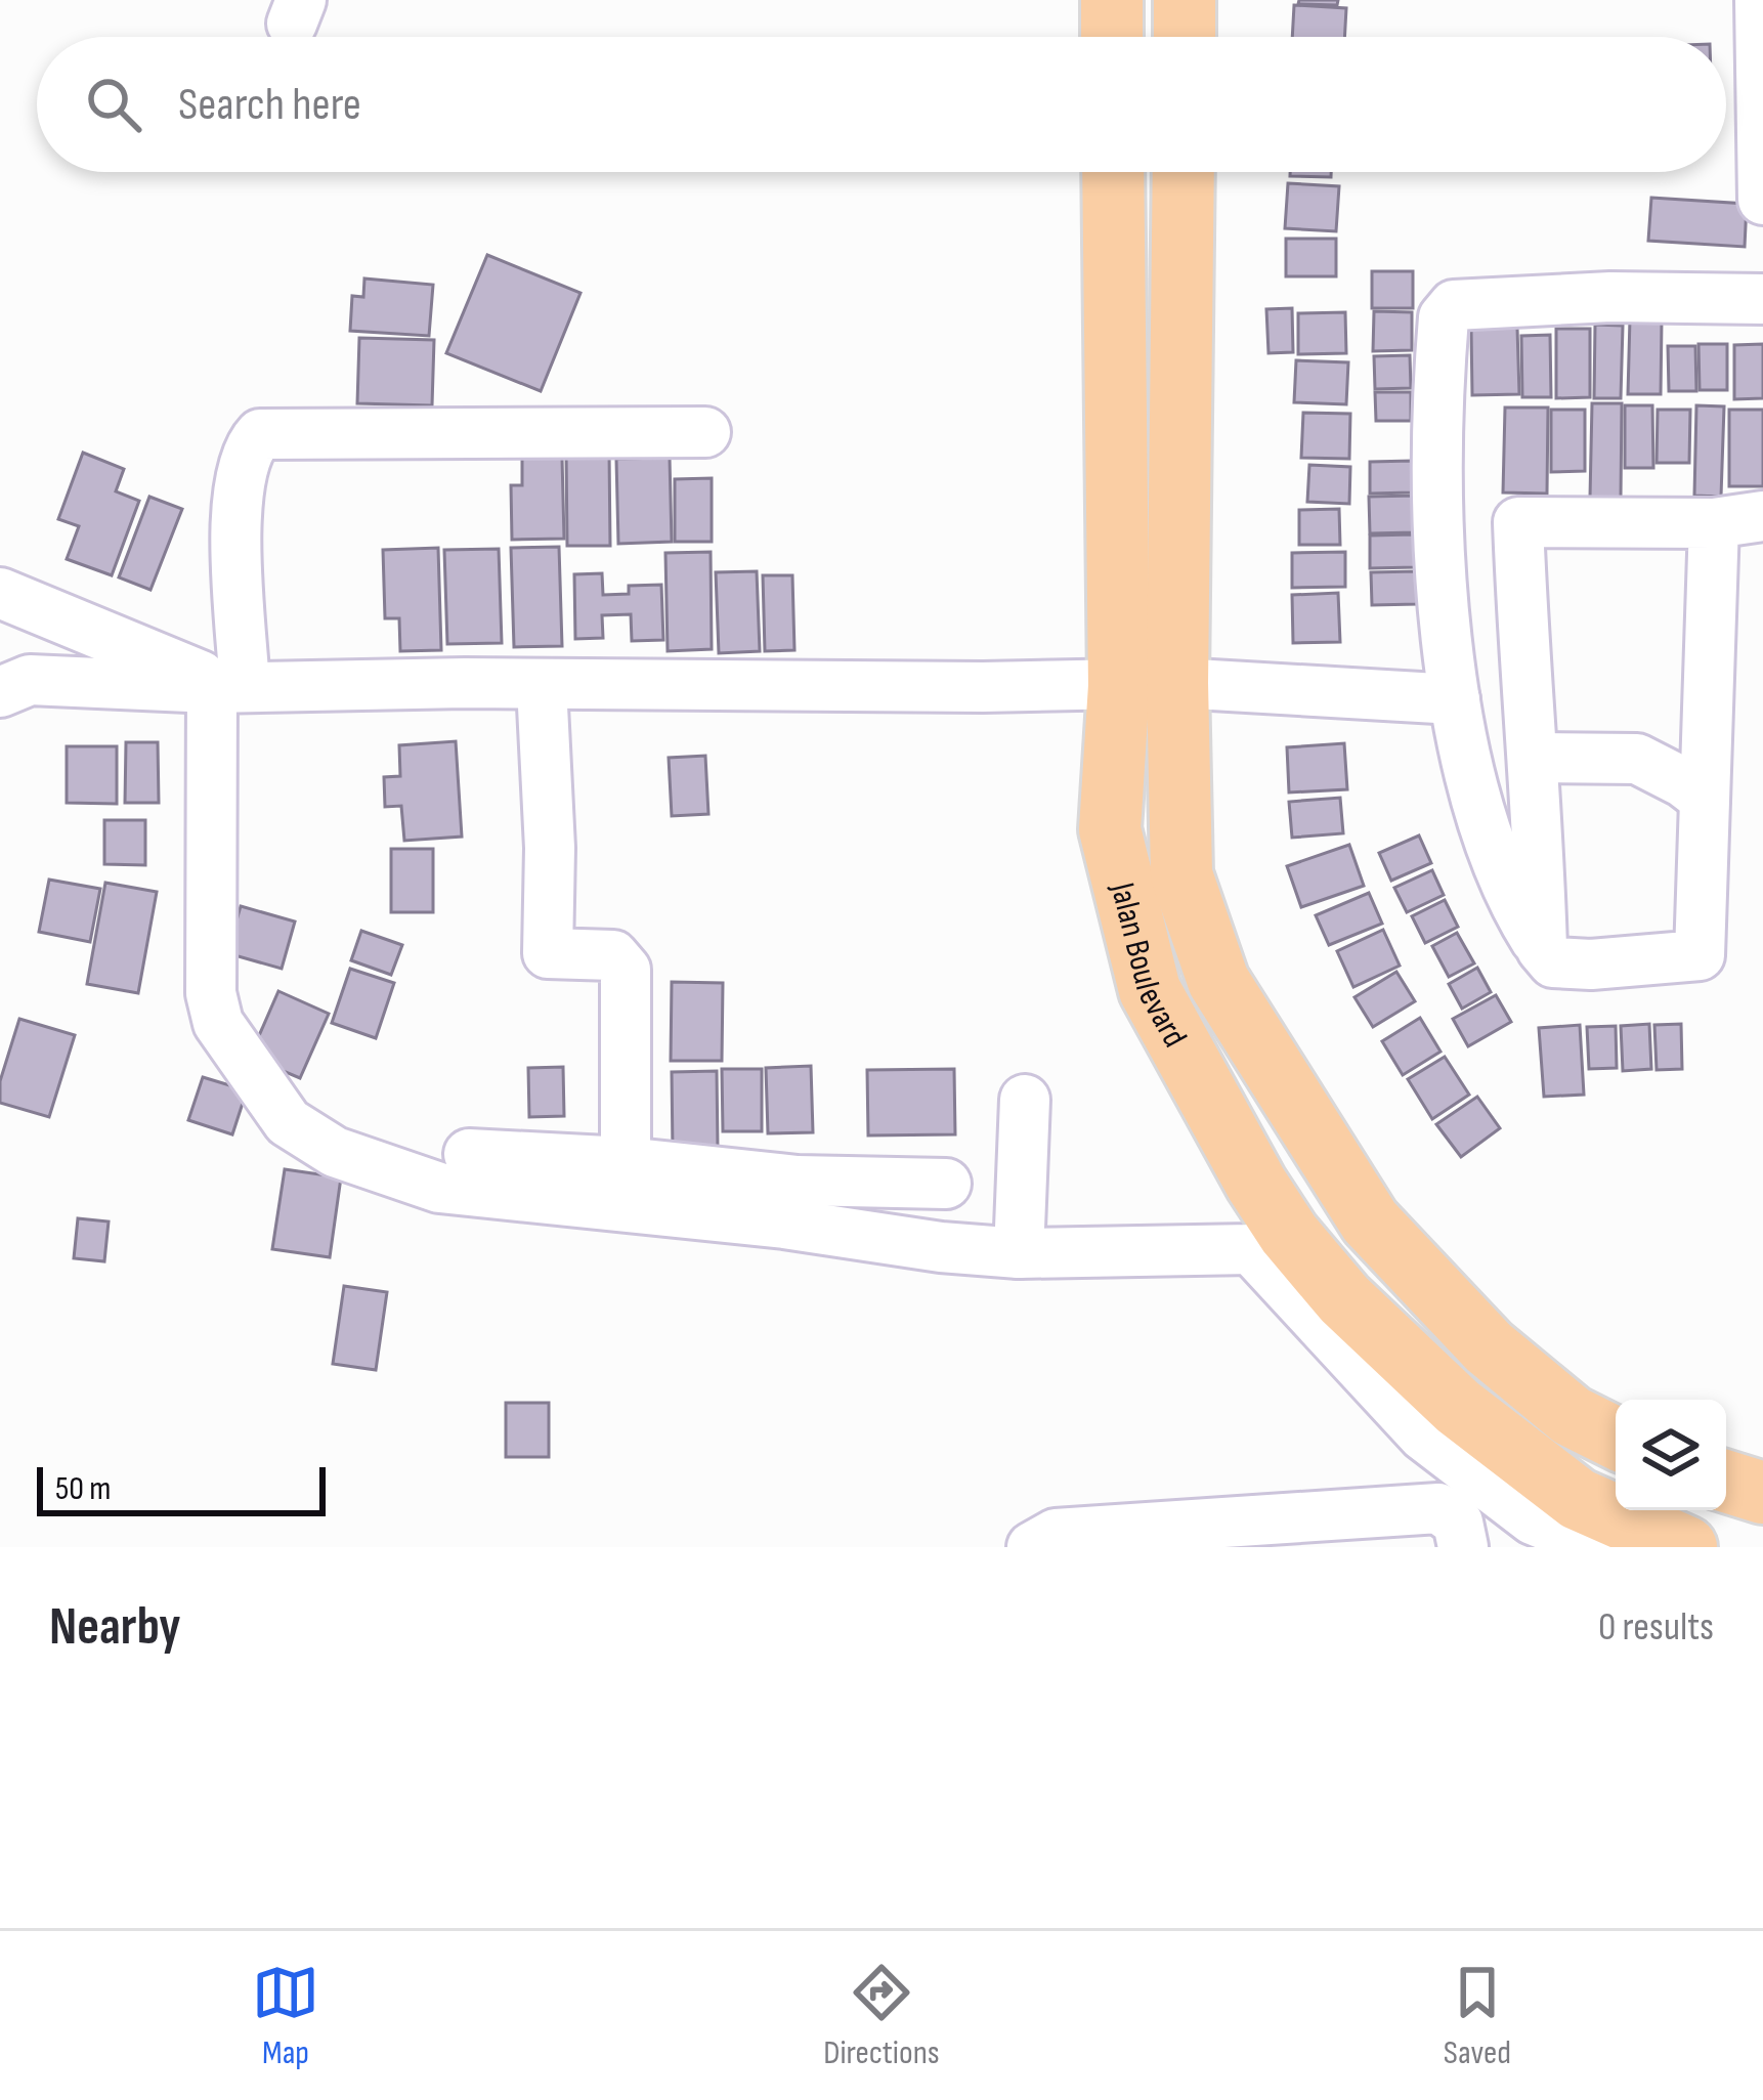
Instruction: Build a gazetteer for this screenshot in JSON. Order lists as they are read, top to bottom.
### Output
{
  "streets": {
    "main road": ["Jalan Boulevard"]
  },
  "scale_bar": "50 m",
  "page": {
    "search": "Search here",
    "scale": "50 m",
    "heading": ["Nearby", "0 results"],
    "nav": ["Map", "Directions", "Saved"]
  }
}
